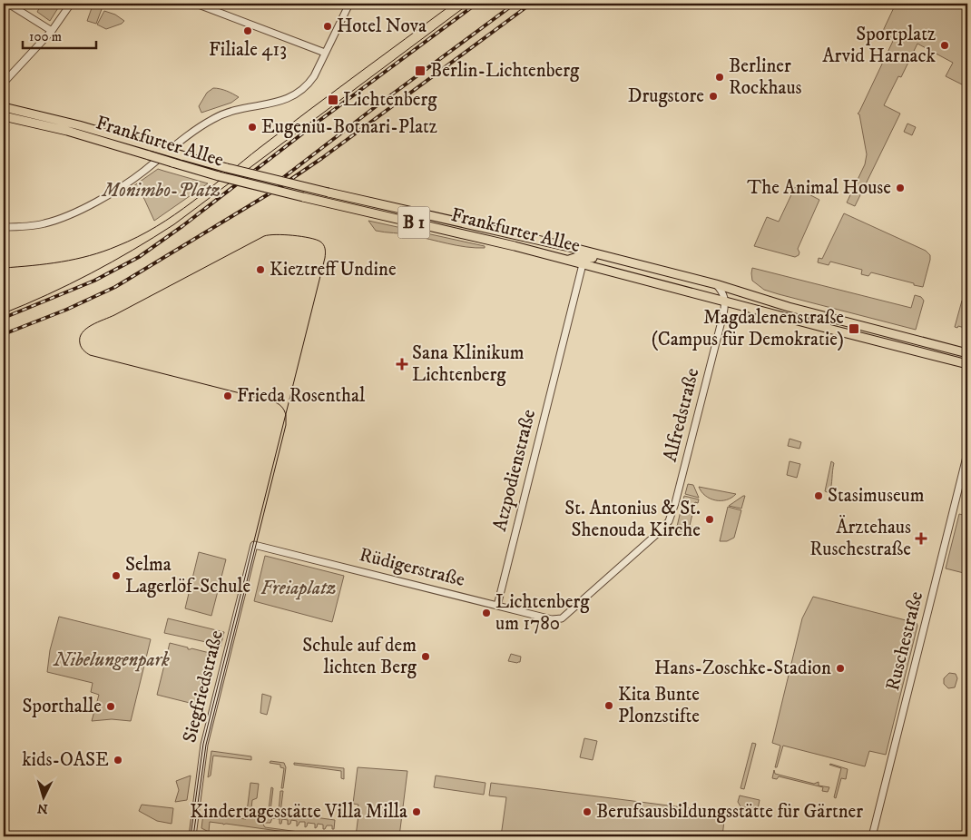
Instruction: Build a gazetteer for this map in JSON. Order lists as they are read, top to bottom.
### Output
{
  "streets": {
    "main road": ["Frankfurter Allee", "B 1"],
    "street": [
      "Alfredstraße",
      "Atzpodienstraße",
      "Rüdigerstraße",
      "Ruschestraße",
      "Siegfriedstraße"
    ]
  },
  "crossings": [
    ["Frankfurter Allee", "Alfredstraße"],
    ["Frankfurter Allee", "Atzpodienstraße"],
    ["Alfredstraße", "Rüdigerstraße"],
    ["Atzpodienstraße", "Rüdigerstraße"],
    ["Rüdigerstraße", "Siegfriedstraße"]
  ],
  "parks": ["Monimbo-Platz", "Freiaplatz", "Nibelungenpark"],
  "places": {
    "other": [
      "Hotel Nova",
      "Filiale 413",
      "Sportplatz Arvid Harnack",
      "Berliner Rockhaus",
      "Drugstore",
      "Eugeniu-Botnari-Platz",
      "The Animal House",
      "Kieztreff Undine",
      "Frieda Rosenthal",
      "Stasimuseum",
      "St. Antonius & St. Shenouda Kirche",
      "Selma Lagerlöf-Schule",
      "Lichtenberg um 1780",
      "Schule auf dem lichten Berg",
      "Hans-Zoschke-Stadion",
      "Kita Bunte Plonzstifte",
      "Sporthalle",
      "kids-OASE",
      "Kindertagesstätte Villa Milla",
      "Berufsausbildungsstätte für Gärtner"
    ],
    "transit": ["Berlin-Lichtenberg", "Lichtenberg", "Magdalenenstraße (Campus für Demokratie)"],
    "health": ["Sana Klinikum Lichtenberg", "Ärztehaus Ruschestraße"]
  },
  "scale_bar": "100 m",
  "north": "bottom"
}
